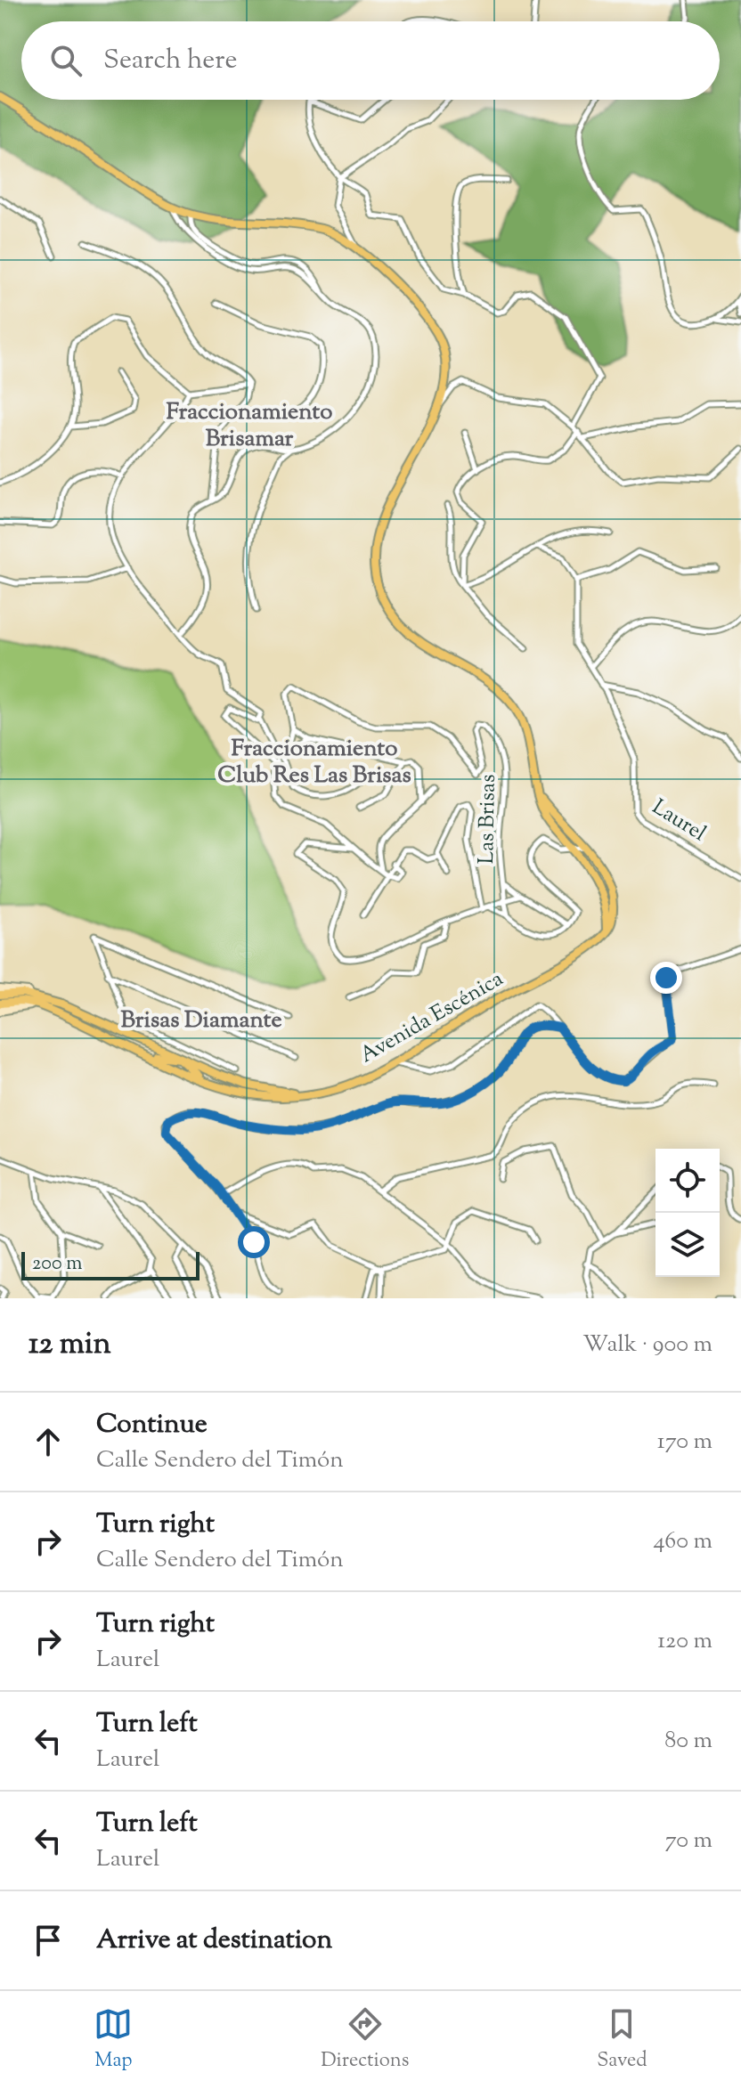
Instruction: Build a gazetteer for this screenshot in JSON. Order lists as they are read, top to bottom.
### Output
{
  "streets": {
    "main road": ["Avenida Escénica"],
    "street": ["Las Brisas", "Laurel"]
  },
  "districts": ["Fraccionamiento Brisamar", "Fraccionamiento Club Res Las Brisas", "Brisas Diamante"],
  "scale_bar": "200 m",
  "page": {
    "search": "Search here",
    "scale": "200 m",
    "heading": ["12 min", "Walk · 900 m"],
    "list": [
      ["Continue", "Calle Sendero del Timón", "170 m"],
      ["Turn right", "Calle Sendero del Timón", "460 m"],
      ["Turn right", "Laurel", "120 m"],
      ["Turn left", "Laurel", "80 m"],
      ["Turn left", "Laurel", "70 m"],
      "Arrive at destination"
    ],
    "nav": ["Map", "Directions", "Saved"]
  }
}
